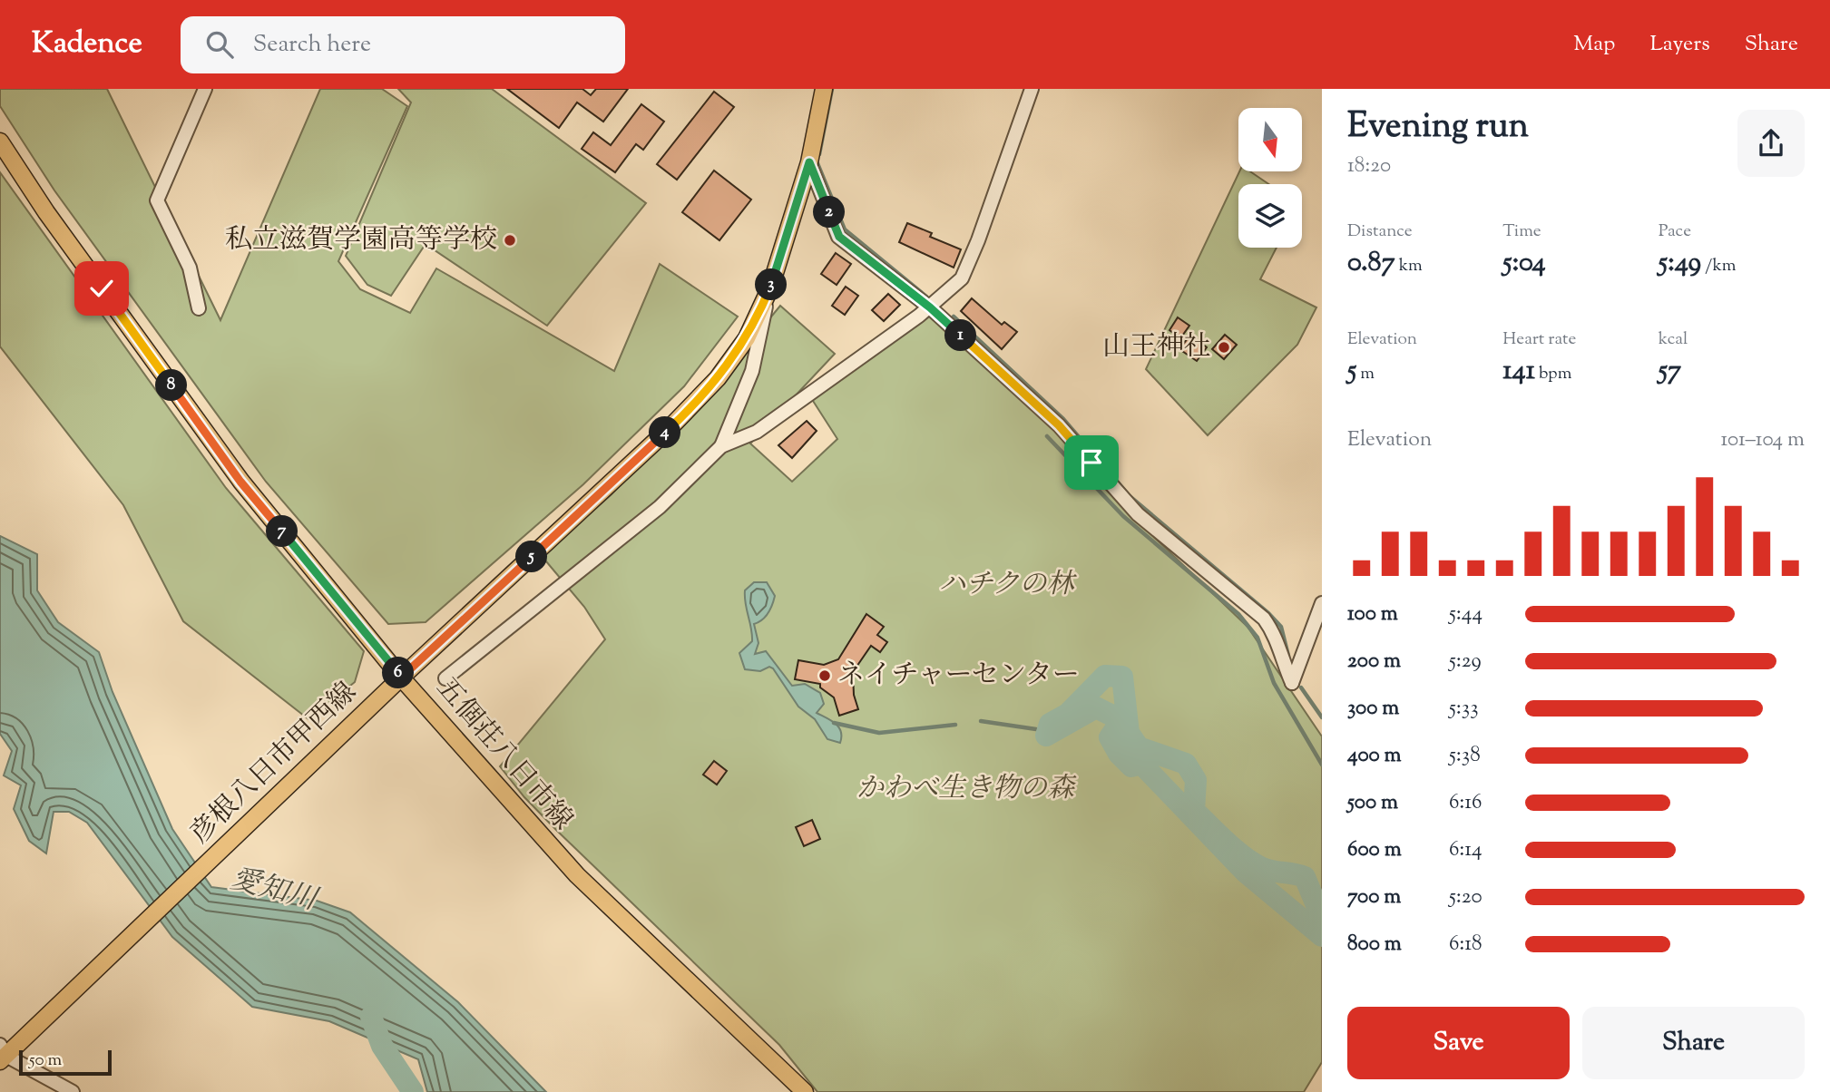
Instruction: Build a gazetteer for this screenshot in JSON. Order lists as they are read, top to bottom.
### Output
{
  "streets": {
    "main road": ["五個荘八日市線", "彦根八日市甲西線"]
  },
  "crossings": [
    ["五個荘八日市線", "彦根八日市甲西線"]
  ],
  "water": ["愛知川"],
  "parks": ["ハチクの林", "かわべ生き物の森"],
  "places": ["私立滋賀学園高等学校", "山王神社", "ネイチャーセンター"],
  "scale_bar": "50 m",
  "north": "bottom",
  "page": {
    "header": "Kadence",
    "search": "Search here",
    "nav": ["Map", "Layers", "Share"],
    "heading": ["Evening run", "18:20"],
    "pins": [
      "2",
      "3",
      "1",
      "8",
      "4",
      "7",
      "5",
      "6"
    ],
    "stats": [
      ["Distance", "0.87 km"],
      ["Time", "5:04"],
      ["Pace", "5:49 /km"],
      ["Elevation", "5 m"],
      ["Heart rate", "141 bpm"],
      ["kcal", "57"]
    ],
    "chart": ["Elevation", "101–104 m"],
    "list": [
      {
        "name": "100 m",
        "note": "5:44"
      },
      {
        "name": "200 m",
        "note": "5:29"
      },
      {
        "name": "300 m",
        "note": "5:33"
      },
      {
        "name": "400 m",
        "note": "5:38"
      },
      {
        "name": "500 m",
        "note": "6:16"
      },
      {
        "name": "600 m",
        "note": "6:14"
      },
      {
        "name": "700 m",
        "note": "5:20"
      },
      {
        "name": "800 m",
        "note": "6:18"
      }
    ],
    "buttons": ["Save", "Share"],
    "scale": "50 m"
  }
}
